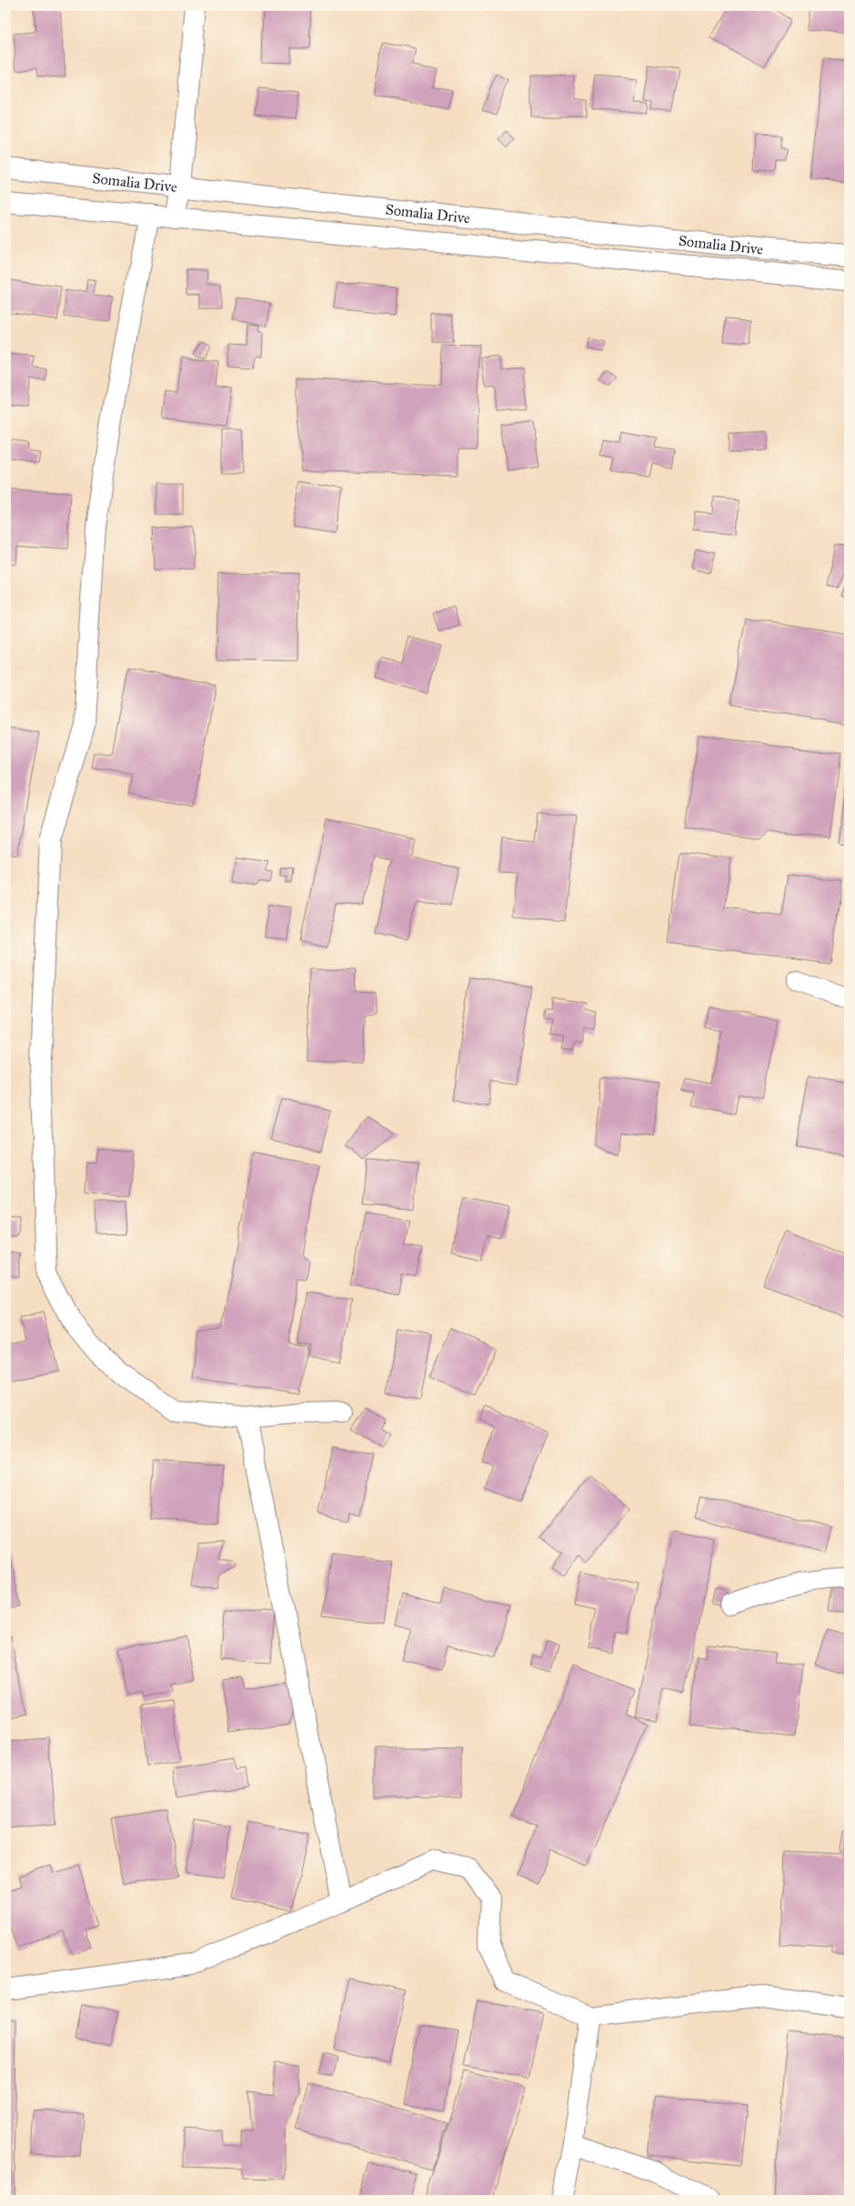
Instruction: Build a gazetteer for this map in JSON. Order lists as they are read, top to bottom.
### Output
{
  "streets": {
    "street": ["Somalia Drive"]
  }
}
